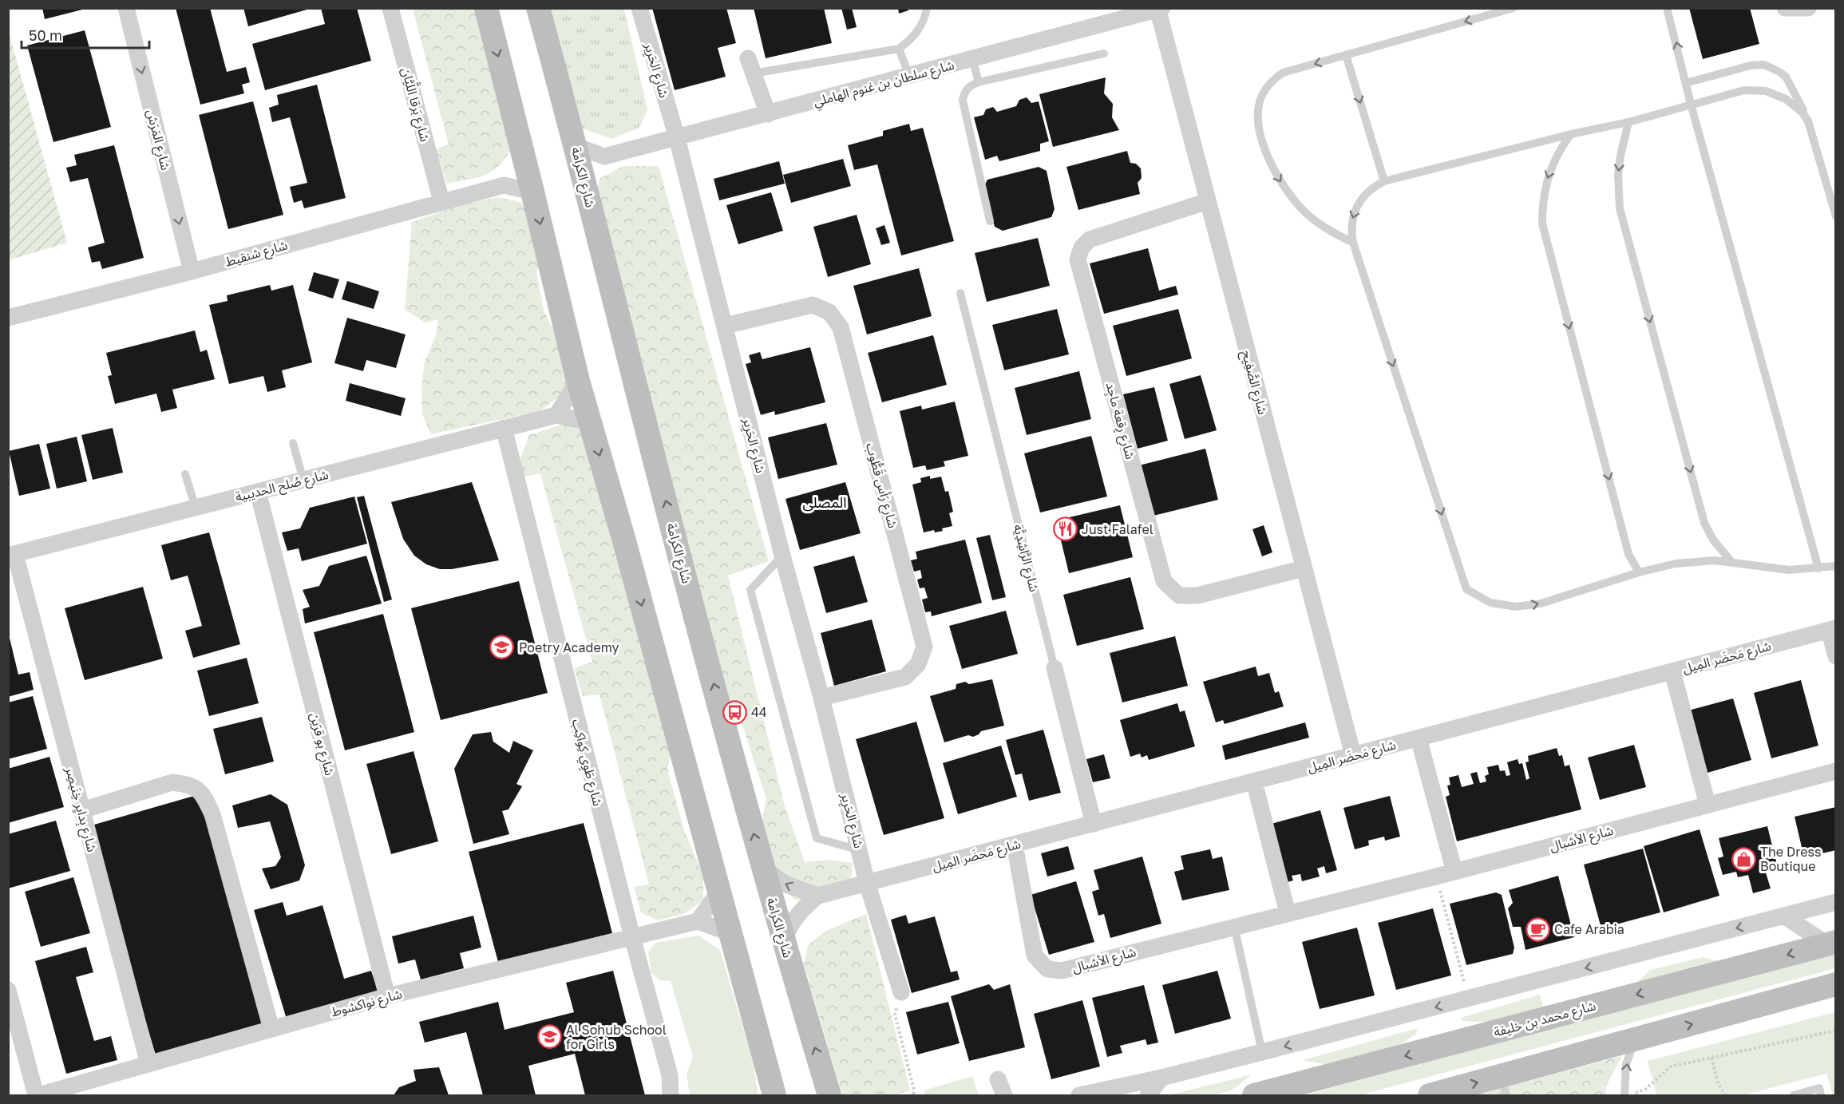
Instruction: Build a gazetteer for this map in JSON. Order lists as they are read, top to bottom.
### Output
{
  "streets": {
    "main road": ["شارع الكرامة", "شارع محمد بن خليفة"],
    "street": [
      "شارع الحَرِير",
      "شارع سلطان بن غنوم الهاملي",
      "شارع بَرقا اللَّيَّان",
      "شارع المَرَش",
      "شارع شنقيط",
      "شارع الصَّفِيح",
      "شارع رِقعة ماجِد",
      "شارع صُلح الحديبية",
      "شارع رَأس قَطُّوب",
      "شارع الرَّاشِدِيَّة",
      "شارع مَحضَر المِيل",
      "شارع بو قرَين",
      "شارع طَوِي كِواكِب",
      "شارع بِدايِر خِنَيصِر",
      "شارع الأشبال",
      "شارع نواكشوط"
    ]
  },
  "crossings": [
    ["شارع الحَرِير", "شارع سلطان بن غنوم الهاملي"],
    ["شارع الحَرِير", "شارع رَأس قَطُّوب"],
    ["شارع الحَرِير", "شارع مَحضَر المِيل"],
    ["شارع سلطان بن غنوم الهاملي", "شارع الصَّفِيح"],
    ["شارع بَرقا اللَّيَّان", "شارع شنقيط"],
    ["شارع المَرَش", "شارع شنقيط"],
    ["شارع الكرامة", "شارع مَحضَر المِيل"],
    ["شارع الصَّفِيح", "شارع رِقعة ماجِد"],
    ["شارع الصَّفِيح", "شارع مَحضَر المِيل"],
    ["شارع صُلح الحديبية", "شارع بو قرَين"],
    ["شارع صُلح الحديبية", "شارع طَوِي كِواكِب"],
    ["شارع صُلح الحديبية", "شارع بِدايِر خِنَيصِر"],
    ["شارع الرَّاشِدِيَّة", "شارع مَحضَر المِيل"],
    ["شارع مَحضَر المِيل", "شارع الأشبال"],
    ["شارع بو قرَين", "شارع نواكشوط"],
    ["شارع طَوِي كِواكِب", "شارع نواكشوط"],
    ["شارع بِدايِر خِنَيصِر", "شارع نواكشوط"]
  ],
  "one_way": ["شارع المَرَش"],
  "districts": ["المصلى"],
  "places": {
    "restaurant": ["Just Falafel"],
    "school or university": ["Poetry Academy", "Al Sohub School for Girls"],
    "bus stop": ["44"],
    "shop": ["The Dress Boutique"],
    "cafe": ["Cafe Arabia"]
  },
  "scale_bar": "50 m"
}
